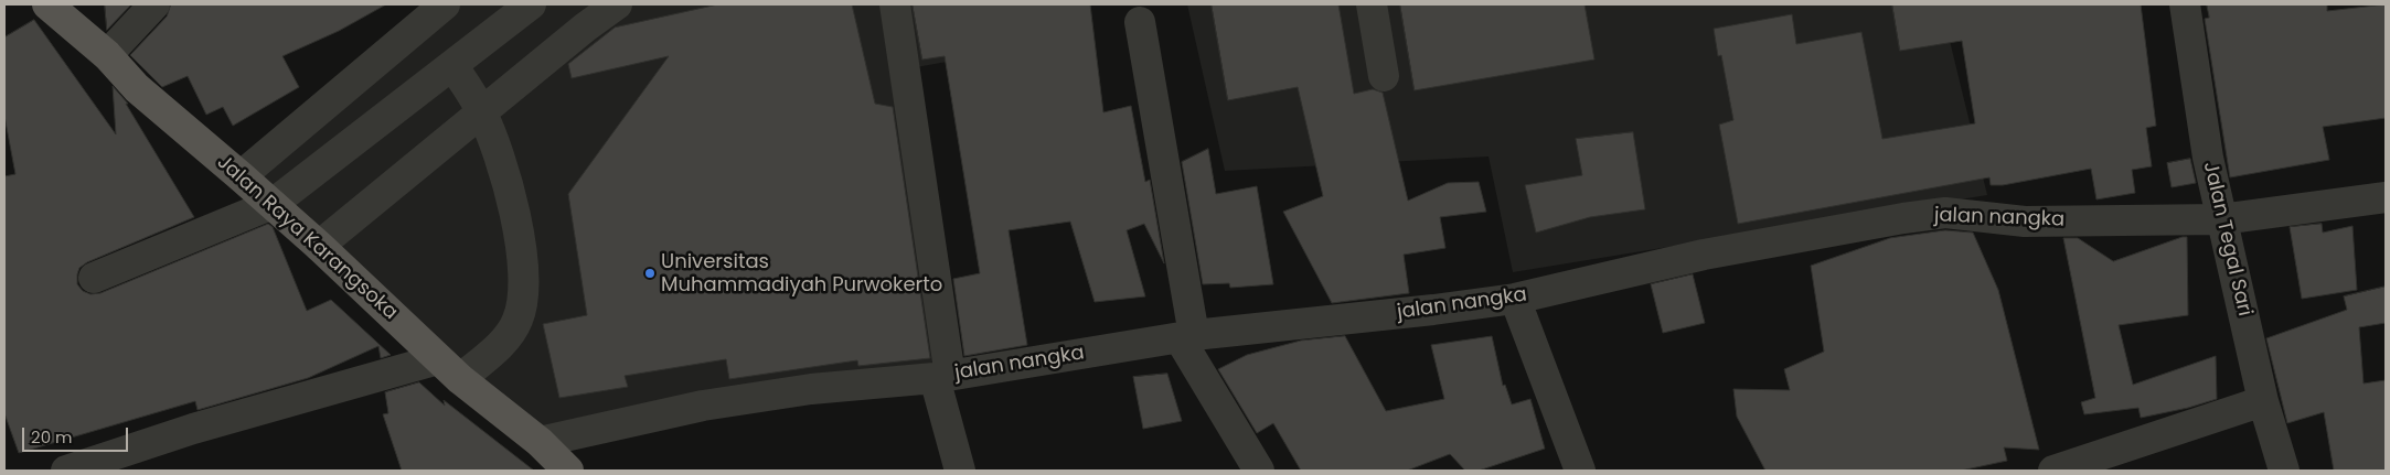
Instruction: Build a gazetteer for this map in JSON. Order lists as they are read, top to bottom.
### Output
{
  "streets": {
    "main road": ["Jalan Raya Karangsoka"],
    "street": ["jalan nangka", "Jalan Tegal Sari"]
  },
  "crossings": [
    ["jalan nangka", "Jalan Raya Karangsoka"],
    ["jalan nangka", "Jalan Tegal Sari"]
  ],
  "places": ["Universitas Muhammadiyah Purwokerto"],
  "scale_bar": "20 m"
}
